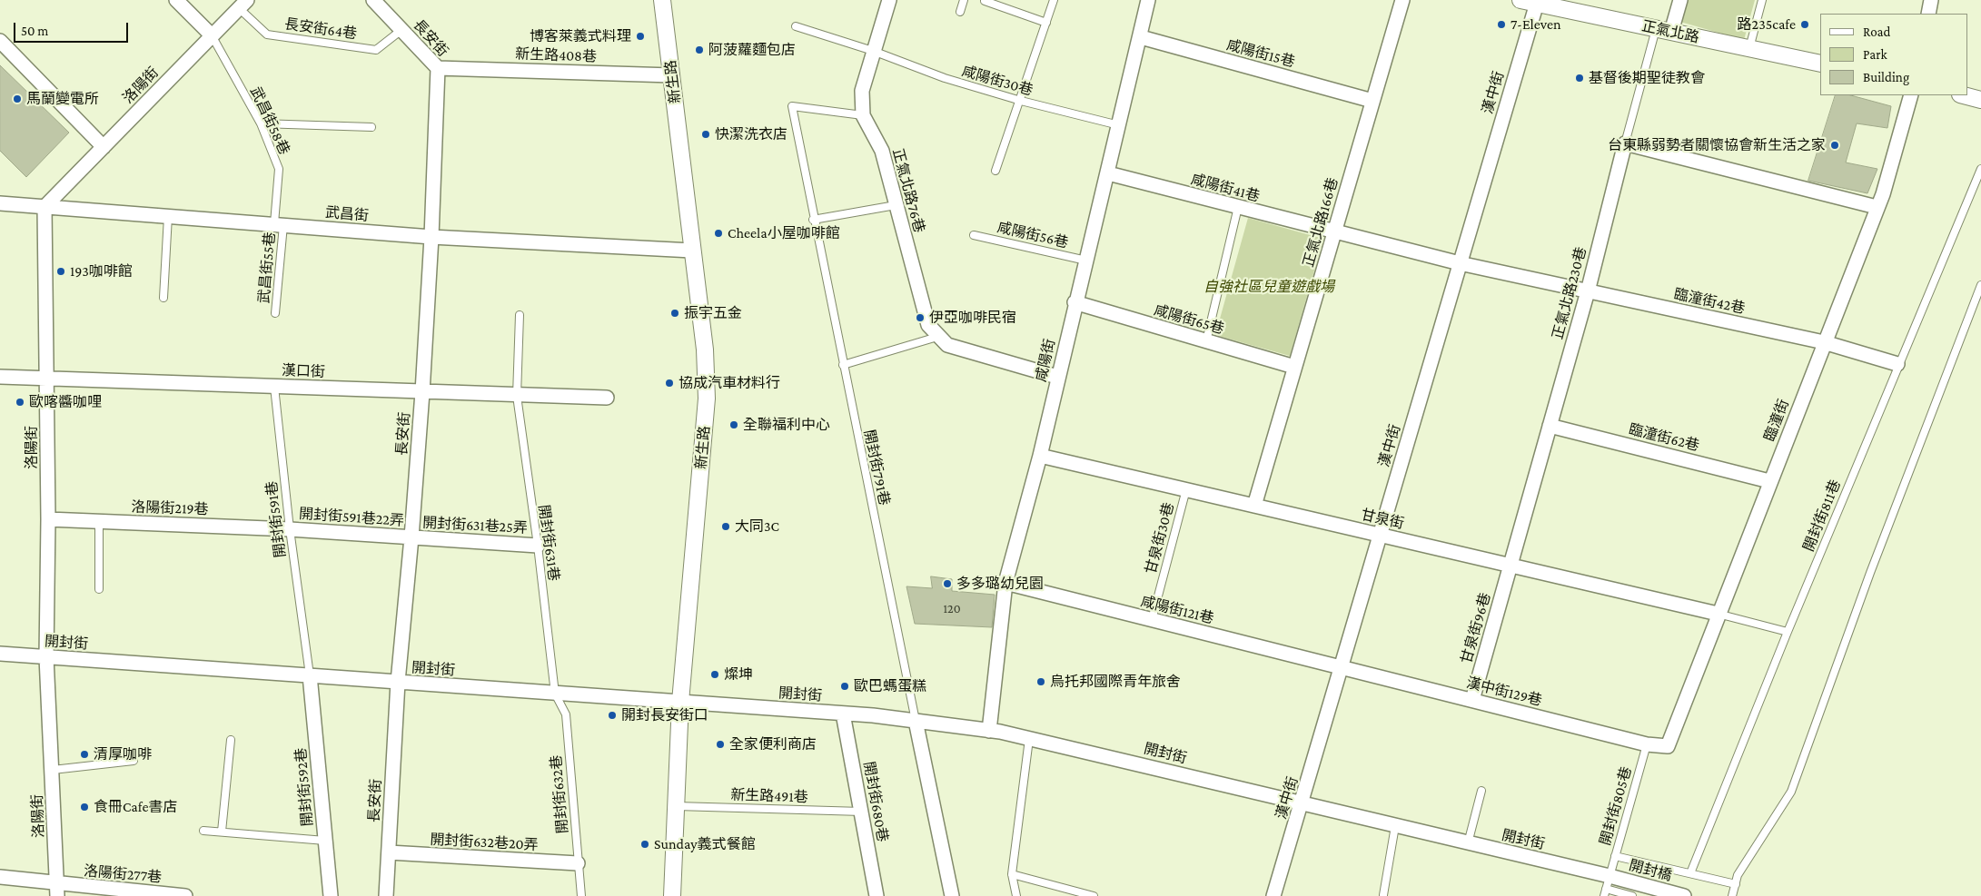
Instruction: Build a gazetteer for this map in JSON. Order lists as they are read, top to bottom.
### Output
{
  "streets": {
    "street": [
      "正氣北路",
      "長安街",
      "咸陽街15巷",
      "新生路408巷",
      "新生路",
      "洛陽街",
      "漢中街",
      "咸陽街41巷",
      "正氣北路76巷",
      "武昌街",
      "正氣北路166巷",
      "正氣北路230巷",
      "臨潼街42巷",
      "咸陽街65巷",
      "咸陽街",
      "漢口街",
      "臨潼街",
      "臨潼街62巷",
      "洛陽街219巷",
      "開封街591巷22弄",
      "甘泉街",
      "開封街631巷25弄",
      "咸陽街121巷",
      "甘泉街96巷",
      "開封街",
      "漢中街129巷",
      "開封街592巷",
      "開封街680巷",
      "開封街632巷20弄",
      "開封橋",
      "洛陽街277巷"
    ],
    "lane": [
      "長安街64巷",
      "咸陽街30巷",
      "武昌街58巷",
      "咸陽街56巷",
      "武昌街55巷",
      "開封街791巷",
      "開封街811巷",
      "開封街591巷",
      "甘泉街30巷",
      "開封街631巷",
      "開封街632巷",
      "新生路491巷",
      "開封街805巷"
    ]
  },
  "crossings": [
    ["長安街64巷", "長安街"],
    ["長安街64巷", "洛陽街"],
    ["正氣北路", "漢中街"],
    ["正氣北路", "正氣北路230巷"],
    ["長安街", "新生路408巷"],
    ["長安街", "武昌街"],
    ["長安街", "漢口街"],
    ["長安街", "開封街591巷22弄"],
    ["長安街", "開封街631巷25弄"],
    ["長安街", "開封街"],
    ["長安街", "開封街632巷20弄"],
    ["咸陽街15巷", "正氣北路166巷"],
    ["咸陽街15巷", "咸陽街"],
    ["新生路408巷", "新生路"],
    ["咸陽街30巷", "正氣北路76巷"],
    ["咸陽街30巷", "咸陽街"],
    ["新生路", "武昌街"],
    ["新生路", "開封街"],
    ["新生路", "新生路491巷"],
    ["洛陽街", "武昌街58巷"],
    ["洛陽街", "武昌街"],
    ["洛陽街", "漢口街"],
    ["洛陽街", "洛陽街219巷"],
    ["洛陽街", "開封街"],
    ["洛陽街", "洛陽街277巷"],
    ["漢中街", "咸陽街41巷"],
    ["漢中街", "臨潼街42巷"],
    ["漢中街", "甘泉街"],
    ["漢中街", "咸陽街121巷"],
    ["漢中街", "開封街"],
    ["漢中街", "漢中街129巷"],
    ["武昌街58巷", "武昌街"],
    ["武昌街58巷", "武昌街55巷"],
    ["咸陽街41巷", "正氣北路166巷"],
    ["咸陽街41巷", "臨潼街42巷"],
    ["咸陽街41巷", "咸陽街"],
    ["正氣北路76巷", "開封街791巷"],
    ["武昌街", "武昌街55巷"],
    ["正氣北路166巷", "咸陽街65巷"],
    ["正氣北路166巷", "甘泉街"],
    ["咸陽街56巷", "咸陽街"],
    ["正氣北路230巷", "臨潼街42巷"],
    ["正氣北路230巷", "臨潼街62巷"],
    ["正氣北路230巷", "甘泉街"],
    ["正氣北路230巷", "甘泉街96巷"],
    ["臨潼街42巷", "臨潼街"],
    ["臨潼街42巷", "開封街811巷"],
    ["咸陽街65巷", "咸陽街"],
    ["咸陽街", "甘泉街"],
    ["咸陽街", "咸陽街121巷"],
    ["咸陽街", "開封街"],
    ["漢口街", "開封街591巷"],
    ["漢口街", "開封街631巷"],
    ["臨潼街", "臨潼街62巷"],
    ["臨潼街", "甘泉街"],
    ["臨潼街", "漢中街129巷"],
    ["臨潼街", "開封街805巷"],
    ["開封街791巷", "開封街"],
    ["洛陽街219巷", "開封街591巷22弄"],
    ["洛陽街219巷", "開封街591巷"],
    ["開封街591巷22弄", "開封街591巷"],
    ["開封街591巷22弄", "開封街631巷25弄"],
    ["開封街591巷", "開封街"],
    ["開封街591巷", "開封街592巷"],
    ["甘泉街", "甘泉街30巷"],
    ["甘泉街", "甘泉街96巷"],
    ["開封街631巷25弄", "開封街631巷"],
    ["甘泉街30巷", "咸陽街121巷"],
    ["開封街631巷", "開封街"],
    ["開封街631巷", "開封街632巷"],
    ["咸陽街121巷", "漢中街129巷"],
    ["甘泉街96巷", "漢中街129巷"],
    ["開封街", "開封街592巷"],
    ["開封街", "開封街632巷"],
    ["開封街", "開封街680巷"],
    ["開封街", "開封街805巷"],
    ["開封街", "開封橋"],
    ["漢中街129巷", "開封街805巷"],
    ["開封街632巷", "開封街632巷20弄"],
    ["新生路491巷", "開封街680巷"],
    ["開封街805巷", "開封橋"]
  ],
  "parks": ["自強社區兒童遊戲場"],
  "places": [
    "7-Eleven",
    "路235cafe",
    "博客萊義式料理",
    "阿菠蘿麵包店",
    "基督後期聖徒教會",
    "馬蘭變電所",
    "快潔洗衣店",
    "台東縣弱勢者關懷協會新生活之家",
    "Cheela小屋咖啡館",
    "193咖啡館",
    "振宇五金",
    "伊亞咖啡民宿",
    "協成汽車材料行",
    "歐喀醬咖哩",
    "全聯福利中心",
    "大同3C",
    "多多璐幼兒園",
    "燦坤",
    "烏托邦國際青年旅舍",
    "歐巴螞蛋糕",
    "開封長安街口",
    "全家便利商店",
    "清厚咖啡",
    "食冊Cafe書店",
    "Sunday義式餐館"
  ],
  "house_numbers": ["120"],
  "legend": ["Road", "Park", "Building"],
  "scale_bar": "50 m"
}
